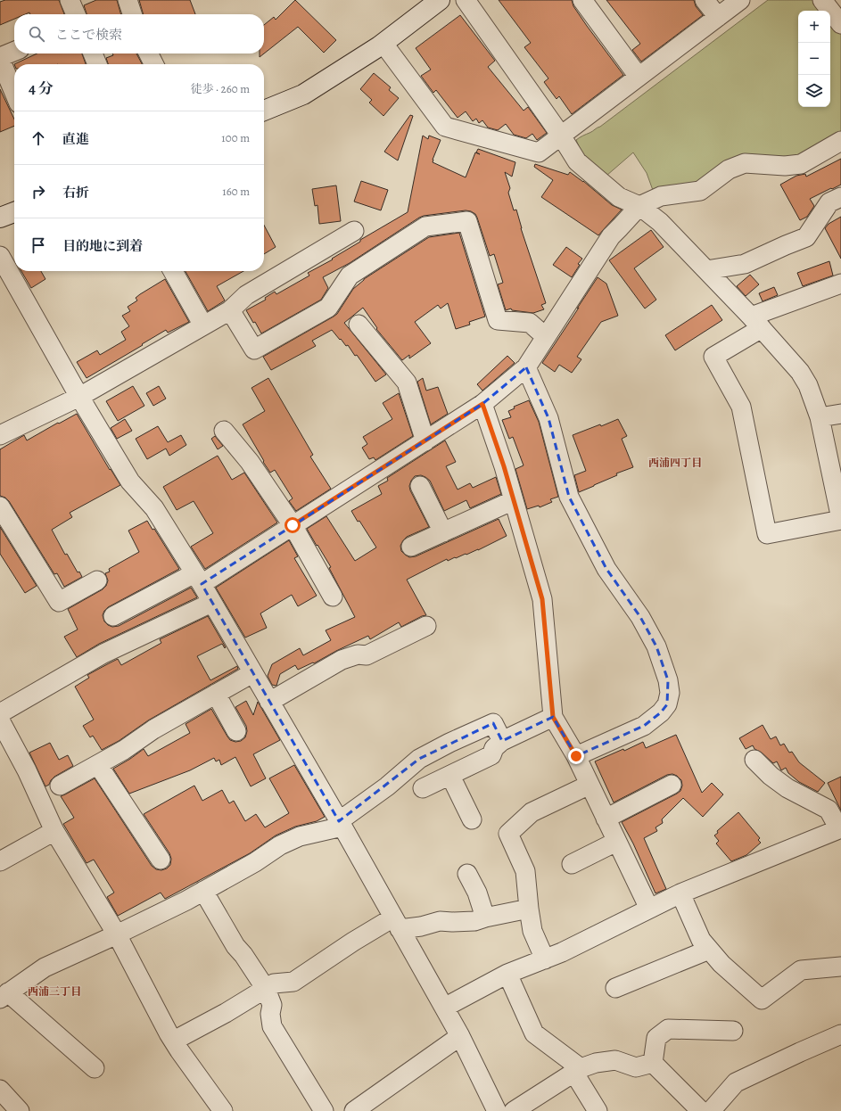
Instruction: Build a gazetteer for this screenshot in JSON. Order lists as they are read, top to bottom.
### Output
{
  "districts": ["西浦四丁目", "西浦三丁目"],
  "page": {
    "map_buttons": ["+", "−"],
    "search": "ここで検索",
    "heading": ["4 分", "徒歩 · 260 m"],
    "list": [
      ["直進", "100 m"],
      ["右折", "160 m"],
      "目的地に到着"
    ]
  }
}
